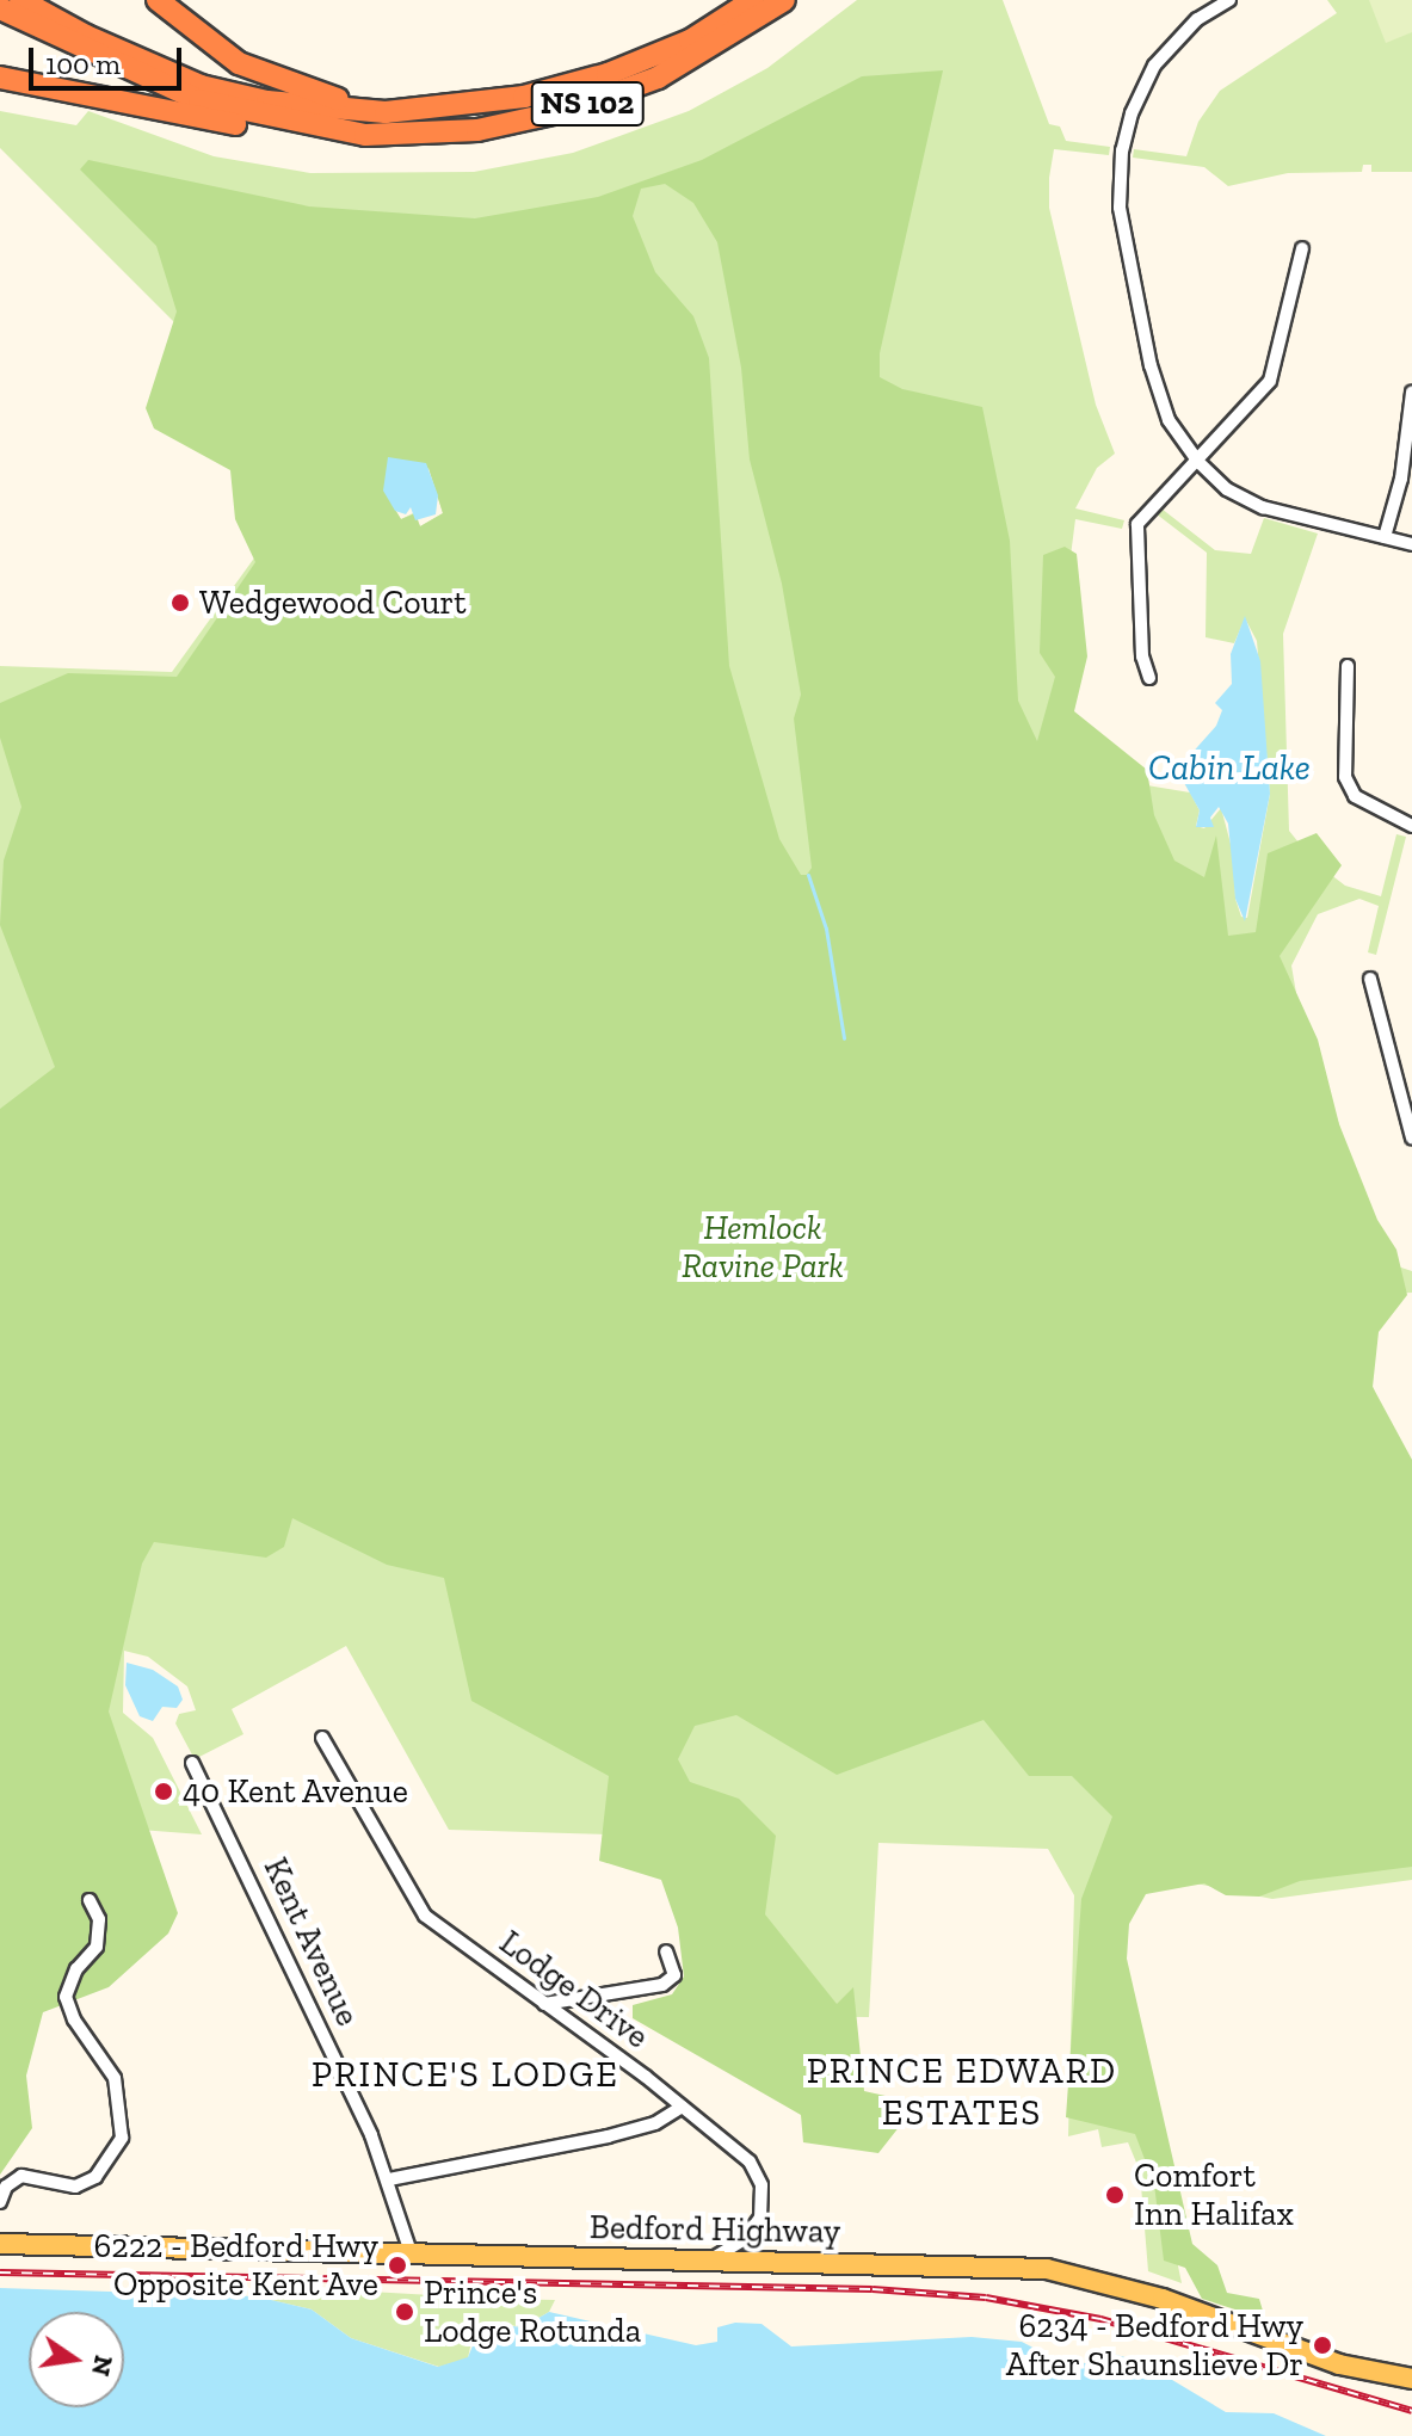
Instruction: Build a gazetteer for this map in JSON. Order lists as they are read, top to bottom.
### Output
{
  "streets": {
    "highway": ["NS 102"],
    "main road": ["Bedford Highway"],
    "street": ["Kent Avenue", "Lodge Drive"]
  },
  "crossings": [
    ["Kent Avenue", "Bedford Highway"],
    ["Lodge Drive", "Bedford Highway"]
  ],
  "districts": ["PRINCE EDWARD ESTATES", "PRINCE'S LODGE"],
  "water": ["Cabin Lake"],
  "parks": ["Hemlock Ravine Park"],
  "places": [
    "Wedgewood Court",
    "40 Kent Avenue",
    "Comfort Inn Halifax",
    "6222 - Bedford Hwy Opposite Kent Ave",
    "Prince's Lodge Rotunda",
    "6234 - Bedford Hwy After Shaunslieve Dr"
  ],
  "scale_bar": "100 m",
  "north": "right"
}
